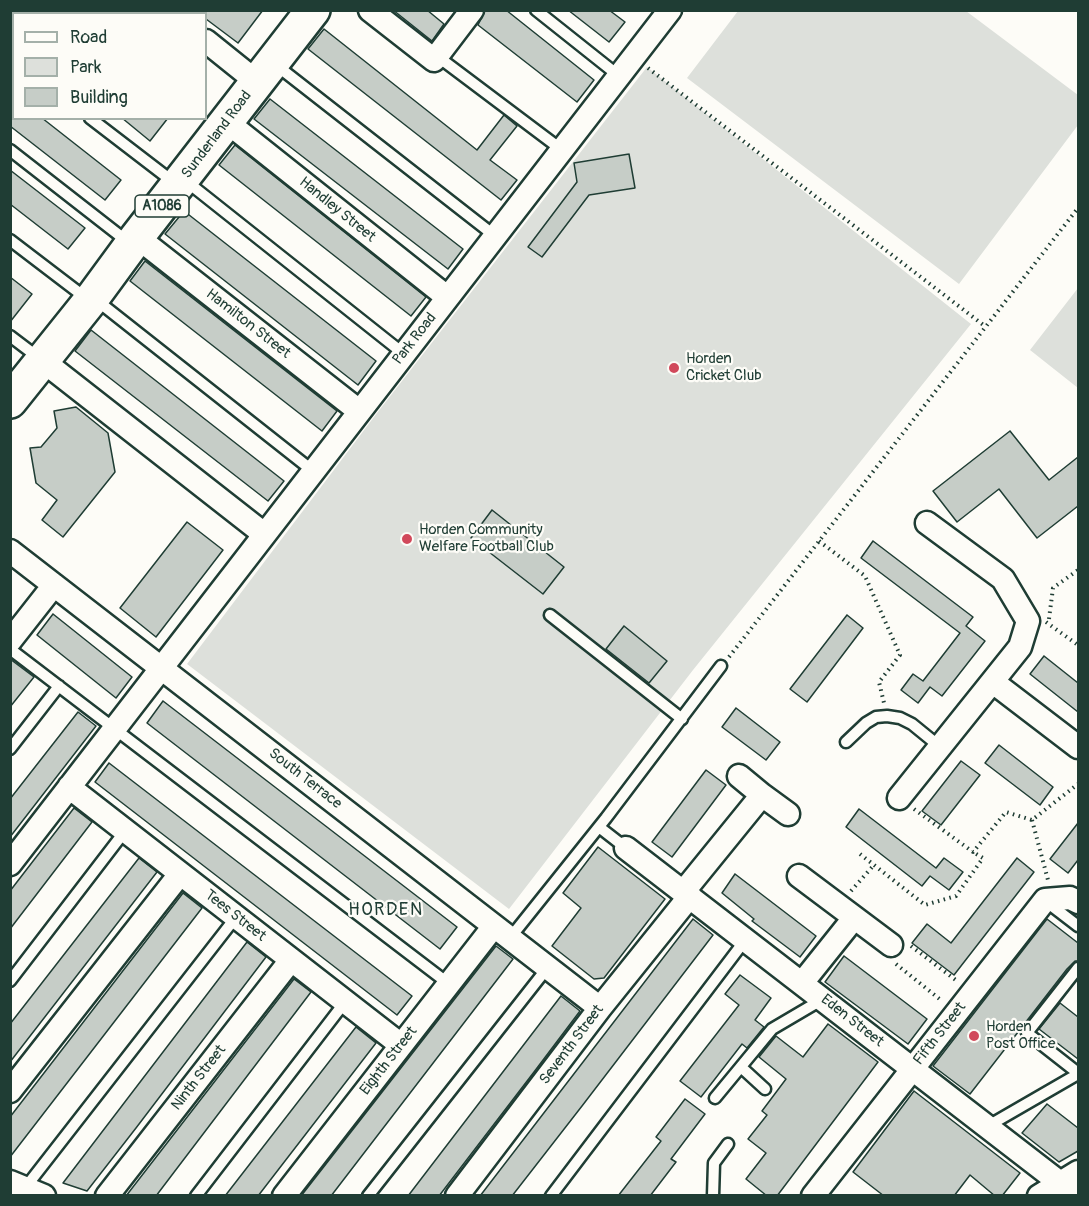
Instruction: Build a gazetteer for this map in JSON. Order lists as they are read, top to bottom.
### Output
{
  "streets": {
    "main road": ["Sunderland Road", "A1086"],
    "street": [
      "Handley Street",
      "Hamilton Street",
      "Park Road",
      "South Terrace",
      "Tees Street",
      "Eden Street",
      "Fifth Street",
      "Seventh Street",
      "Eighth Street",
      "Ninth Street"
    ]
  },
  "crossings": [
    ["Sunderland Road", "Handley Street"],
    ["Sunderland Road", "Hamilton Street"],
    ["Handley Street", "Park Road"],
    ["Hamilton Street", "Park Road"],
    ["Park Road", "South Terrace"],
    ["Park Road", "Tees Street"],
    ["South Terrace", "Seventh Street"],
    ["South Terrace", "Eighth Street"],
    ["Tees Street", "Eighth Street"],
    ["Tees Street", "Ninth Street"],
    ["Eden Street", "Fifth Street"],
    ["Eden Street", "Seventh Street"]
  ],
  "districts": ["HORDEN"],
  "places": ["Horden Cricket Club", "Horden Community Welfare Football Club", "Horden Post Office"],
  "legend": ["Road", "Park", "Building"]
}
